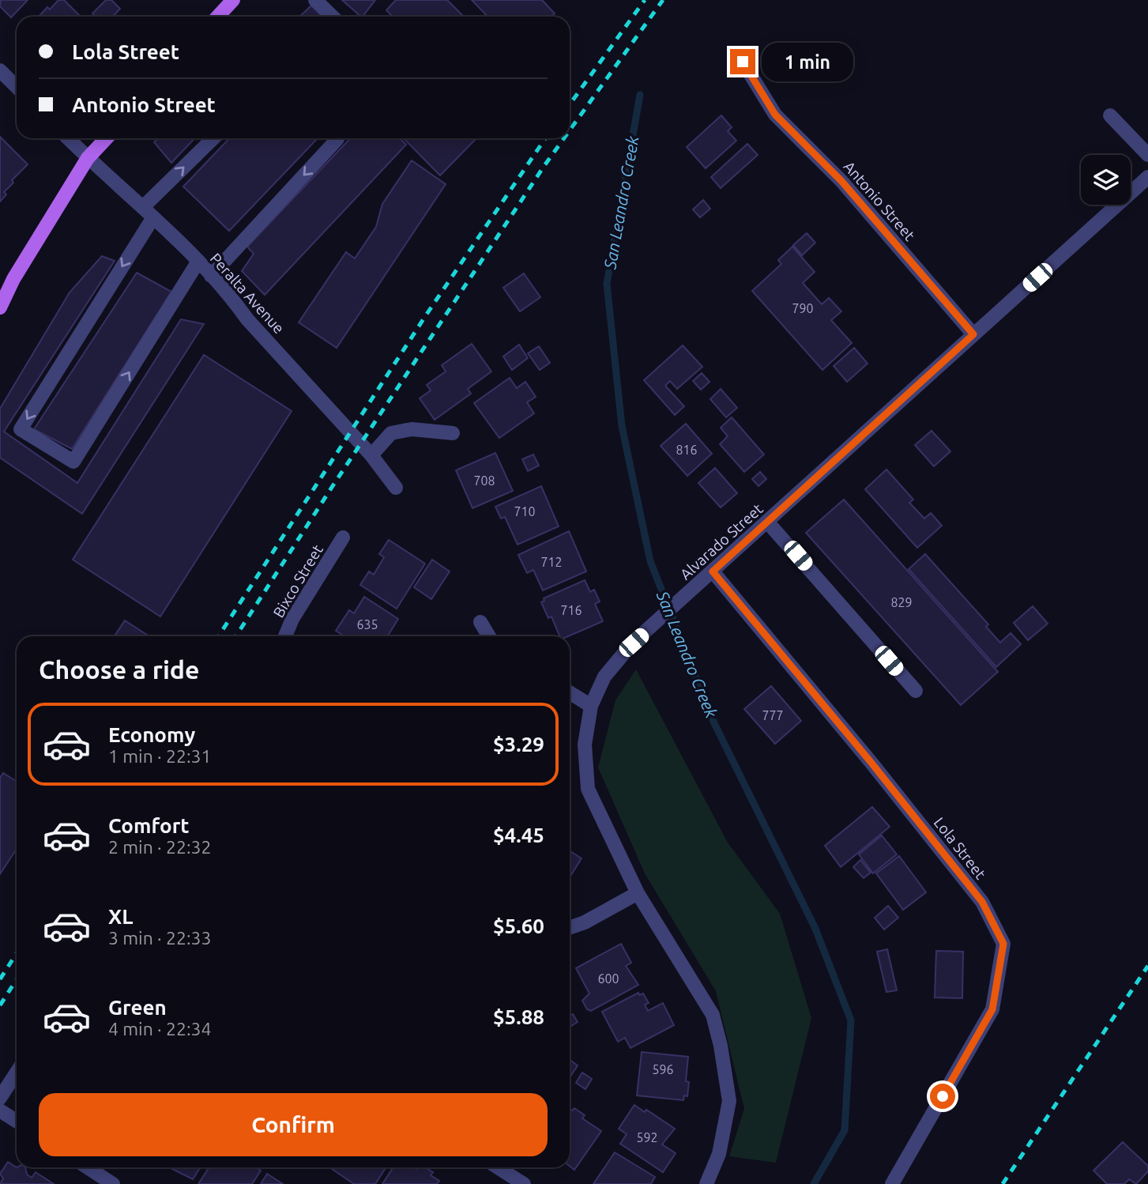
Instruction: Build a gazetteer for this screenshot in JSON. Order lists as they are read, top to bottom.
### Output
{
  "streets": {
    "street": [
      "Antonio Street",
      "Peralta Avenue",
      "Alvarado Street",
      "Bixco Street",
      "Lola Street"
    ]
  },
  "crossings": [
    ["Antonio Street", "Alvarado Street"],
    ["Alvarado Street", "Lola Street"]
  ],
  "water": ["San Leandro Creek"],
  "house_numbers": [
    "790",
    "816",
    "708",
    "710",
    "712",
    "829",
    "716",
    "635",
    "777",
    "600",
    "596",
    "592"
  ],
  "page": {
    "banner": ["Lola Street", "Antonio Street"],
    "bubble": "1 min",
    "heading": "Choose a ride",
    "list": [
      {
        "name": "Economy",
        "note": "1 min · 22:31",
        "value": "$3.29"
      },
      {
        "name": "Comfort",
        "note": "2 min · 22:32",
        "value": "$4.45"
      },
      {
        "name": "XL",
        "note": "3 min · 22:33",
        "value": "$5.60"
      },
      {
        "name": "Green",
        "note": "4 min · 22:34",
        "value": "$5.88"
      }
    ],
    "buttons": "Confirm"
  }
}
